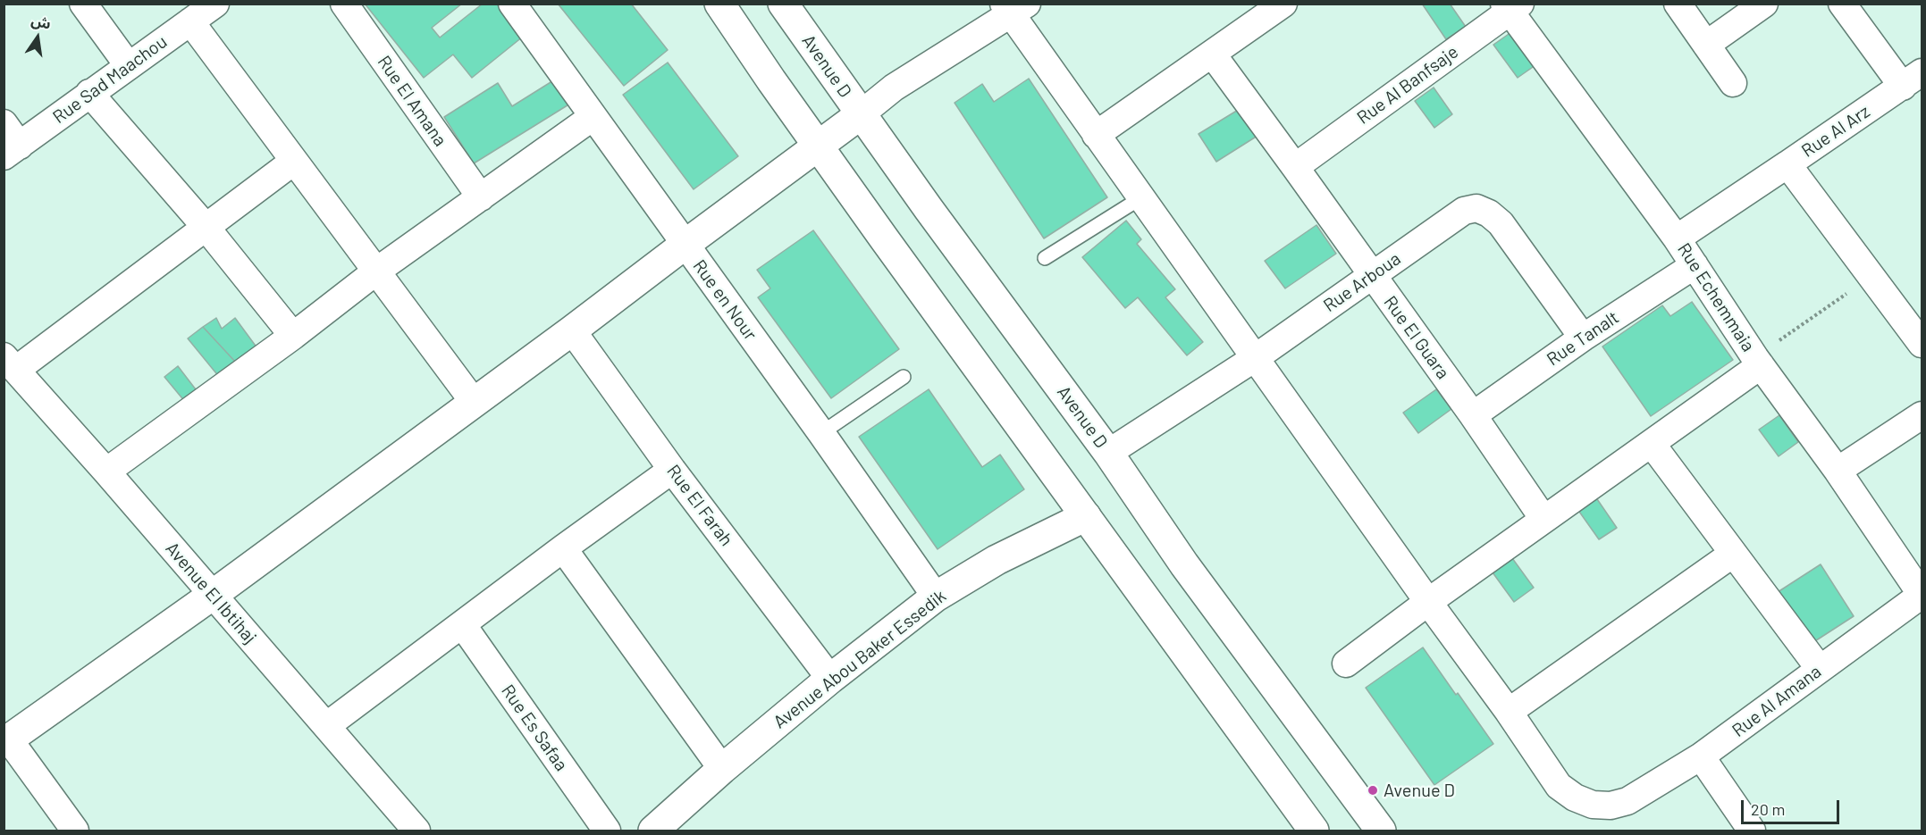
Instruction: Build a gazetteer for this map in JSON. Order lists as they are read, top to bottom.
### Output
{
  "streets": {
    "main road": ["Avenue D", "Avenue Abou Baker Essedik"],
    "street": [
      "Rue Sad Maachou",
      "Rue Al Banfsaje",
      "Rue El Amana",
      "Rue Al Arz",
      "Rue Arboua",
      "Rue Echemmaia",
      "Rue en Nour",
      "Rue El Guara",
      "Rue Tanalt",
      "Rue El Farah",
      "Avenue El Ibtihaj",
      "Rue Al Amana",
      "Rue Es Safaa"
    ]
  },
  "crossings": [
    ["Avenue D", "Rue Arboua"],
    ["Rue Al Banfsaje", "Rue Echemmaia"],
    ["Rue Al Banfsaje", "Rue El Guara"],
    ["Rue Arboua", "Rue El Guara"],
    ["Rue Arboua", "Rue Tanalt"],
    ["Rue Echemmaia", "Rue Tanalt"],
    ["Rue Echemmaia", "Rue Al Amana"],
    ["Rue en Nour", "Avenue Abou Baker Essedik"],
    ["Rue El Guara", "Rue Tanalt"],
    ["Rue El Farah", "Avenue Abou Baker Essedik"]
  ],
  "places": ["Avenue D"],
  "scale_bar": "20 m",
  "north": "top"
}
